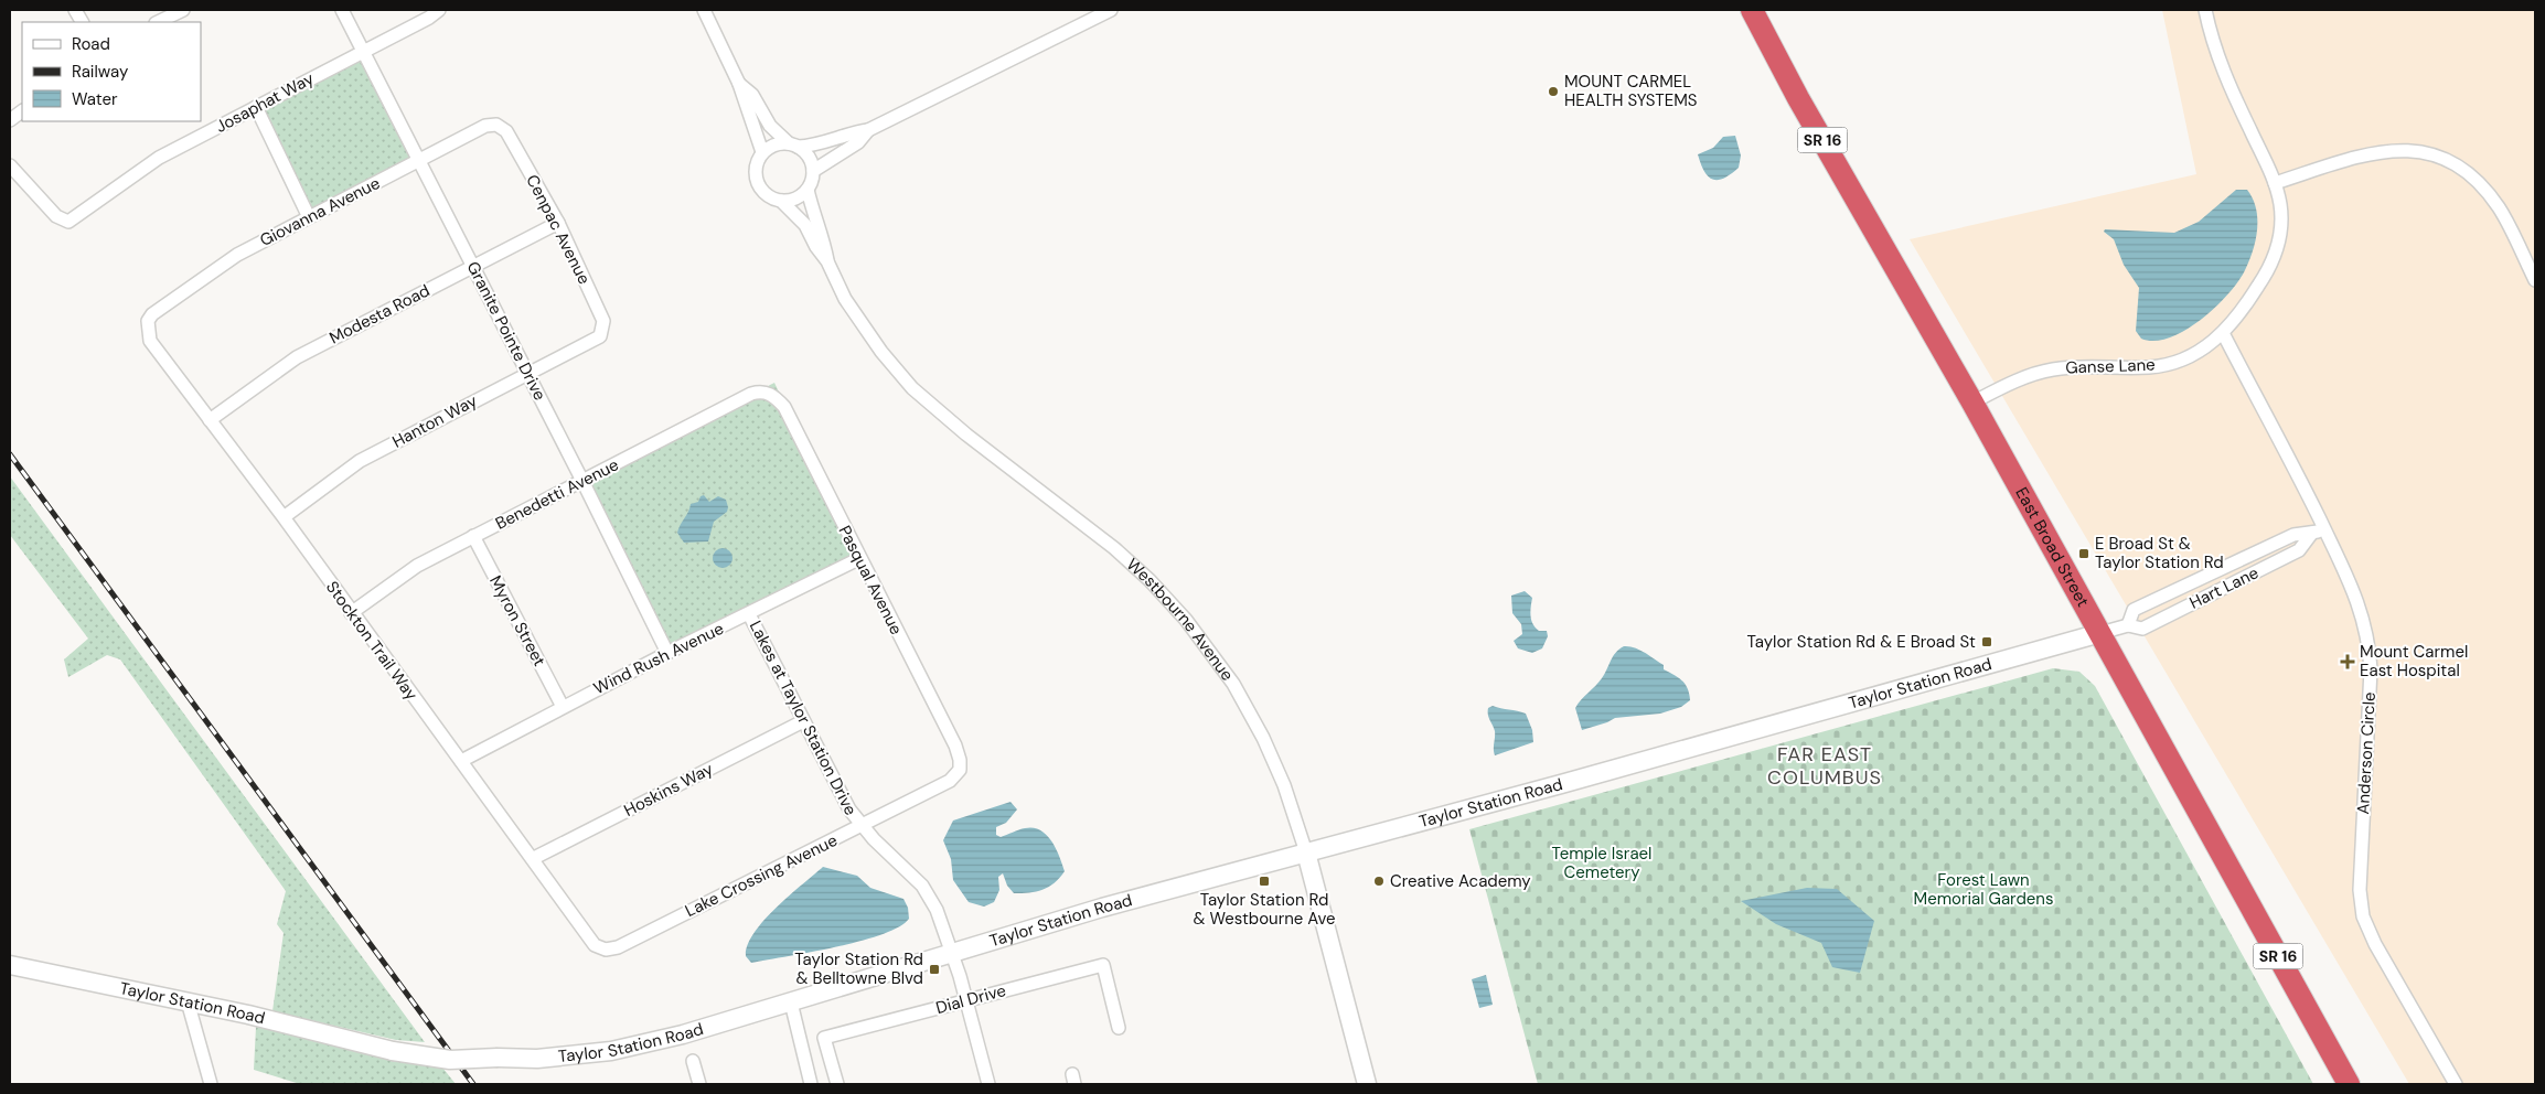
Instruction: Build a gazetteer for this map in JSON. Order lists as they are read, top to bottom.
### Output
{
  "streets": {
    "highway": ["SR 16", "East Broad Street"],
    "main road": ["Westbourne Avenue", "Taylor Station Road"],
    "street": [
      "Josaphat Way",
      "Giovanna Avenue",
      "Cenpac Avenue",
      "Modesta Road",
      "Granite Pointe Drive",
      "Ganse Lane",
      "Hanton Way",
      "Benedetti Avenue",
      "Pasqual Avenue",
      "Hart Lane",
      "Myron Street",
      "Stockton Trail Way",
      "Wind Rush Avenue",
      "Lakes at Taylor Station Drive",
      "Anderson Circle",
      "Hoskins Way",
      "Lake Crossing Avenue",
      "Dial Drive"
    ]
  },
  "crossings": [
    ["Josaphat Way", "Granite Pointe Drive"],
    ["Giovanna Avenue", "Cenpac Avenue"],
    ["Giovanna Avenue", "Granite Pointe Drive"],
    ["Giovanna Avenue", "Stockton Trail Way"],
    ["Cenpac Avenue", "Modesta Road"],
    ["Cenpac Avenue", "Hanton Way"],
    ["Modesta Road", "Granite Pointe Drive"],
    ["Modesta Road", "Stockton Trail Way"],
    ["Granite Pointe Drive", "Hanton Way"],
    ["Granite Pointe Drive", "Benedetti Avenue"],
    ["Granite Pointe Drive", "Wind Rush Avenue"],
    ["Ganse Lane", "East Broad Street"],
    ["Ganse Lane", "Anderson Circle"],
    ["Hanton Way", "Stockton Trail Way"],
    ["Benedetti Avenue", "Pasqual Avenue"],
    ["Benedetti Avenue", "Myron Street"],
    ["Benedetti Avenue", "Stockton Trail Way"],
    ["East Broad Street", "Hart Lane"],
    ["East Broad Street", "Taylor Station Road"],
    ["Pasqual Avenue", "Wind Rush Avenue"],
    ["Pasqual Avenue", "Lake Crossing Avenue"],
    ["Hart Lane", "Taylor Station Road"],
    ["Hart Lane", "Anderson Circle"],
    ["Myron Street", "Wind Rush Avenue"],
    ["Westbourne Avenue", "Taylor Station Road"],
    ["Stockton Trail Way", "Wind Rush Avenue"],
    ["Stockton Trail Way", "Hoskins Way"],
    ["Stockton Trail Way", "Lake Crossing Avenue"],
    ["Wind Rush Avenue", "Lakes at Taylor Station Drive"],
    ["Taylor Station Road", "Lakes at Taylor Station Drive"],
    ["Lakes at Taylor Station Drive", "Hoskins Way"],
    ["Lakes at Taylor Station Drive", "Lake Crossing Avenue"],
    ["Lakes at Taylor Station Drive", "Dial Drive"]
  ],
  "districts": ["FAR EAST COLUMBUS"],
  "parks": ["Temple Israel Cemetery", "Forest Lawn Memorial Gardens"],
  "places": {
    "other": ["MOUNT CARMEL HEALTH SYSTEMS", "Creative Academy"],
    "transit": [
      "E Broad St & Taylor Station Rd",
      "Taylor Station Rd & E Broad St",
      "Taylor Station Rd & Westbourne Ave",
      "Taylor Station Rd & Belltowne Blvd"
    ],
    "health": ["Mount Carmel East Hospital"]
  },
  "legend": ["Road", "Railway", "Water"]
}
